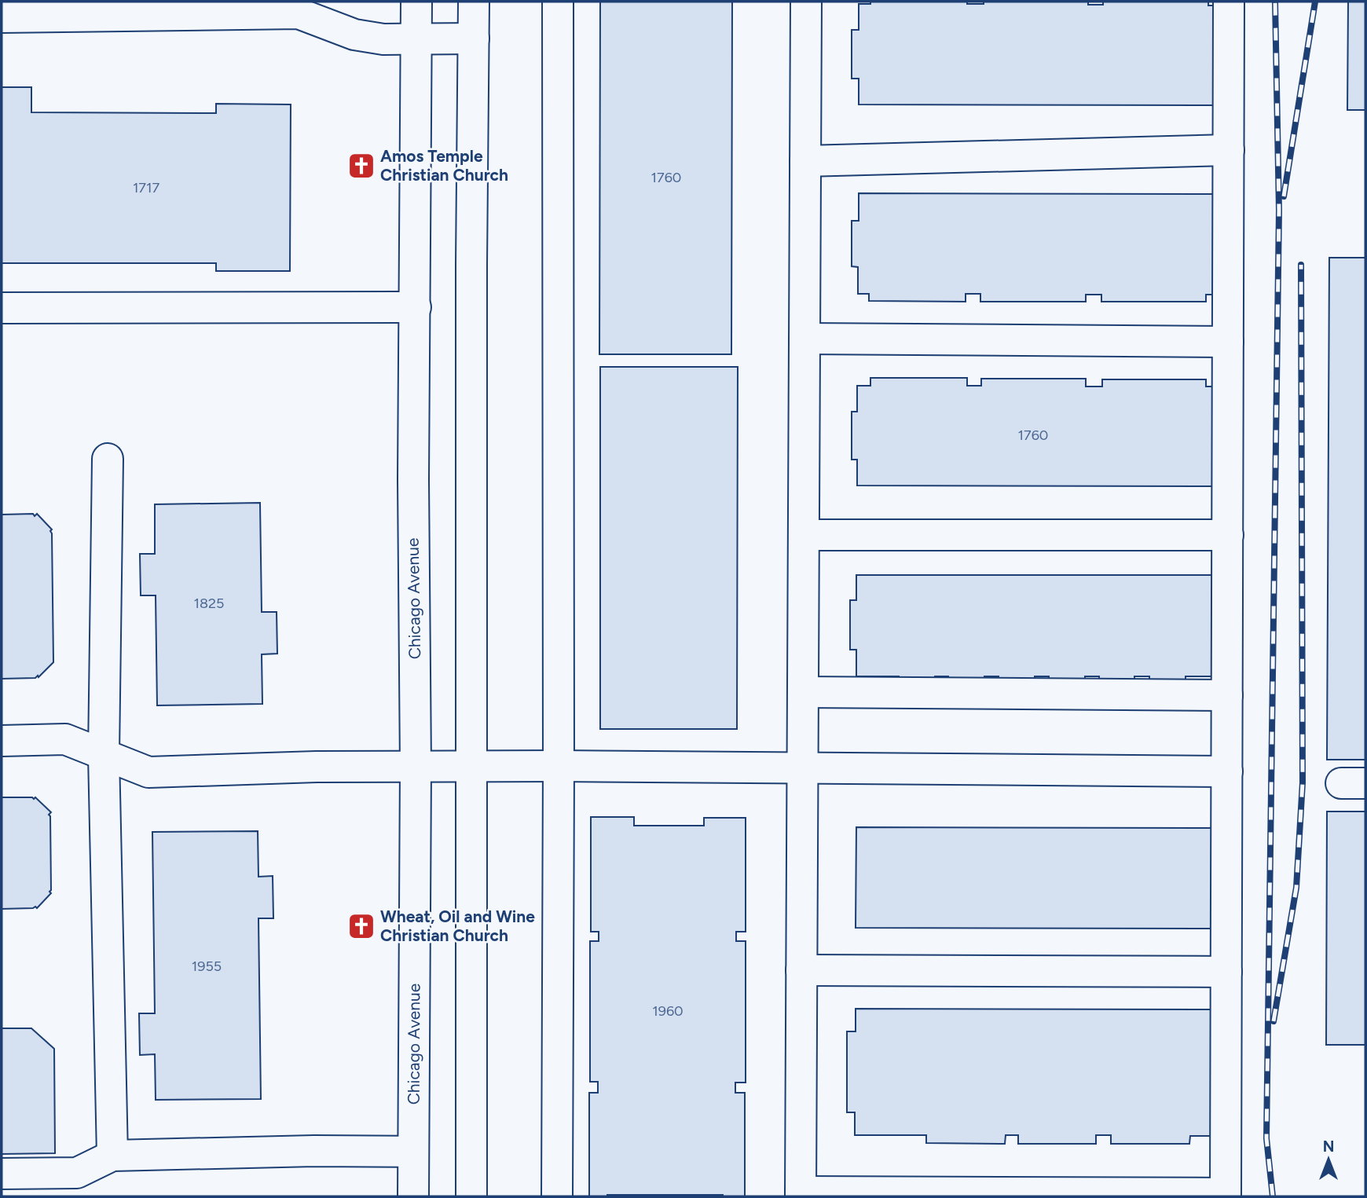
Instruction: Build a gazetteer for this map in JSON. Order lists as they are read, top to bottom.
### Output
{
  "streets": {
    "main road": ["Chicago Avenue"]
  },
  "places": {
    "church": ["Amos Temple Christian Church", "Wheat, Oil and Wine Christian Church"]
  },
  "house_numbers": [
    "1760",
    "1717",
    "1760",
    "1825",
    "1955",
    "1960"
  ],
  "north": "top"
}
